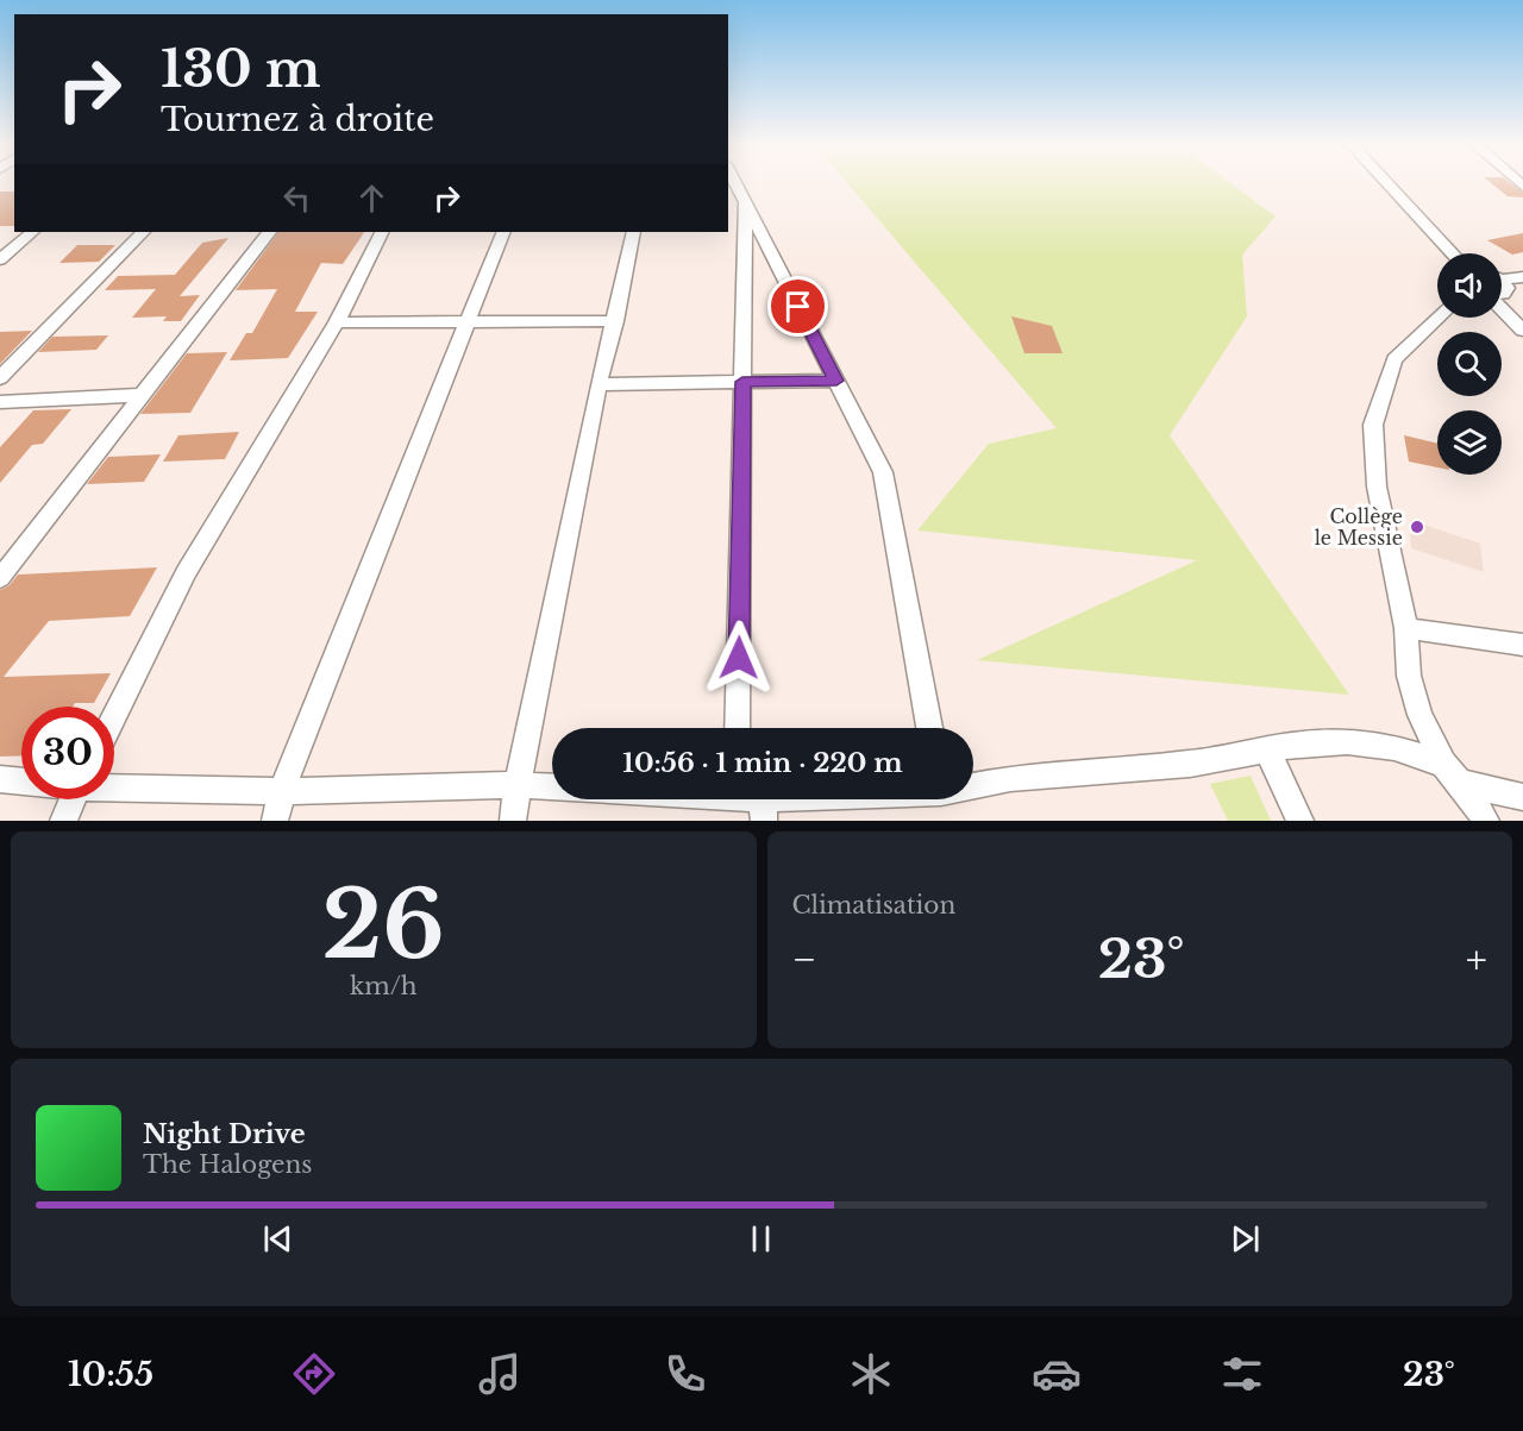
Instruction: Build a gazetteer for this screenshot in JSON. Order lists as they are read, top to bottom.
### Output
{
  "places": ["Collège le Messie"],
  "page": {
    "turn": ["130 m", "Tournez à droite"],
    "limit": "30",
    "trip": "10:56 · 1 min · 220 m",
    "tile": [
      ["26", "km/h"],
      "Climatisation"
    ],
    "heat": ["−", "23°", "+"],
    "song": ["Night Drive", "The Halogens"],
    "tabs": ["10:55", "23°"]
  }
}
